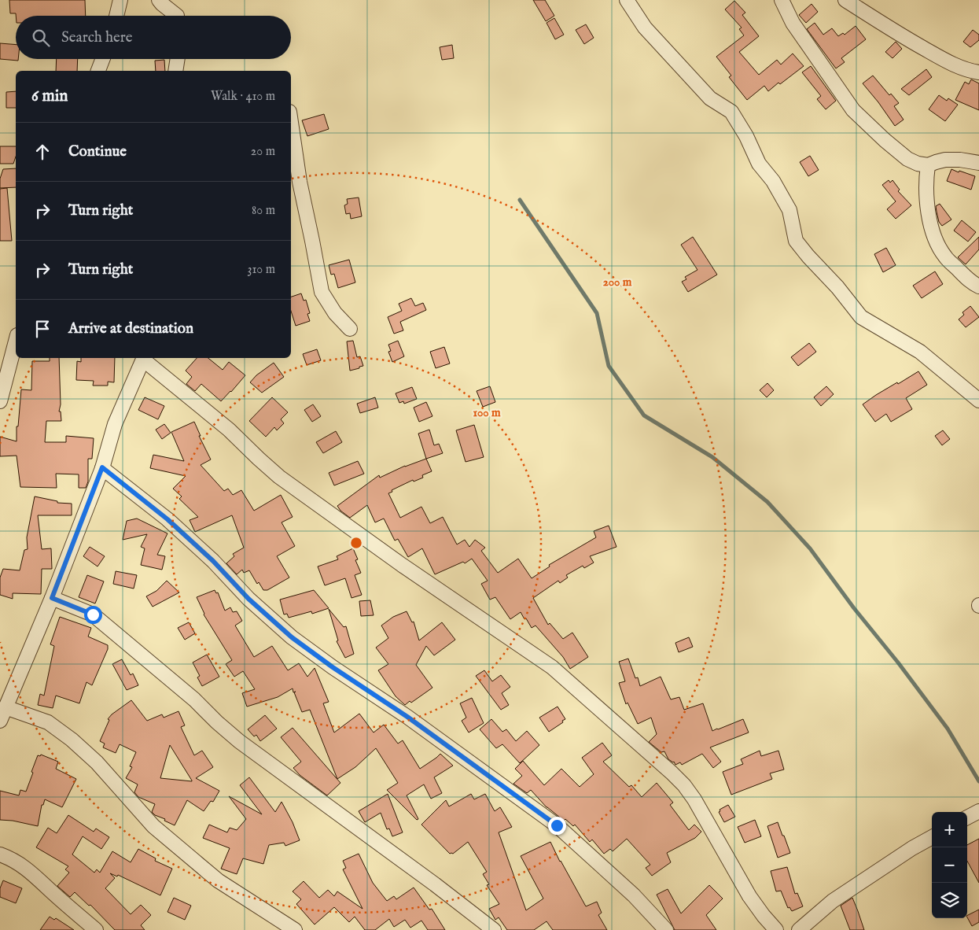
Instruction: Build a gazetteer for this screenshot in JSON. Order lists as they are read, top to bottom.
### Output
{
  "page": {
    "search": "Search here",
    "heading": ["6 min", "Walk · 410 m"],
    "list": [
      ["Continue", "20 m"],
      ["Turn right", "80 m"],
      ["Turn right", "310 m"],
      "Arrive at destination"
    ],
    "map_buttons": ["+", "−"]
  },
  "rings": ["200 m", "100 m"]
}
